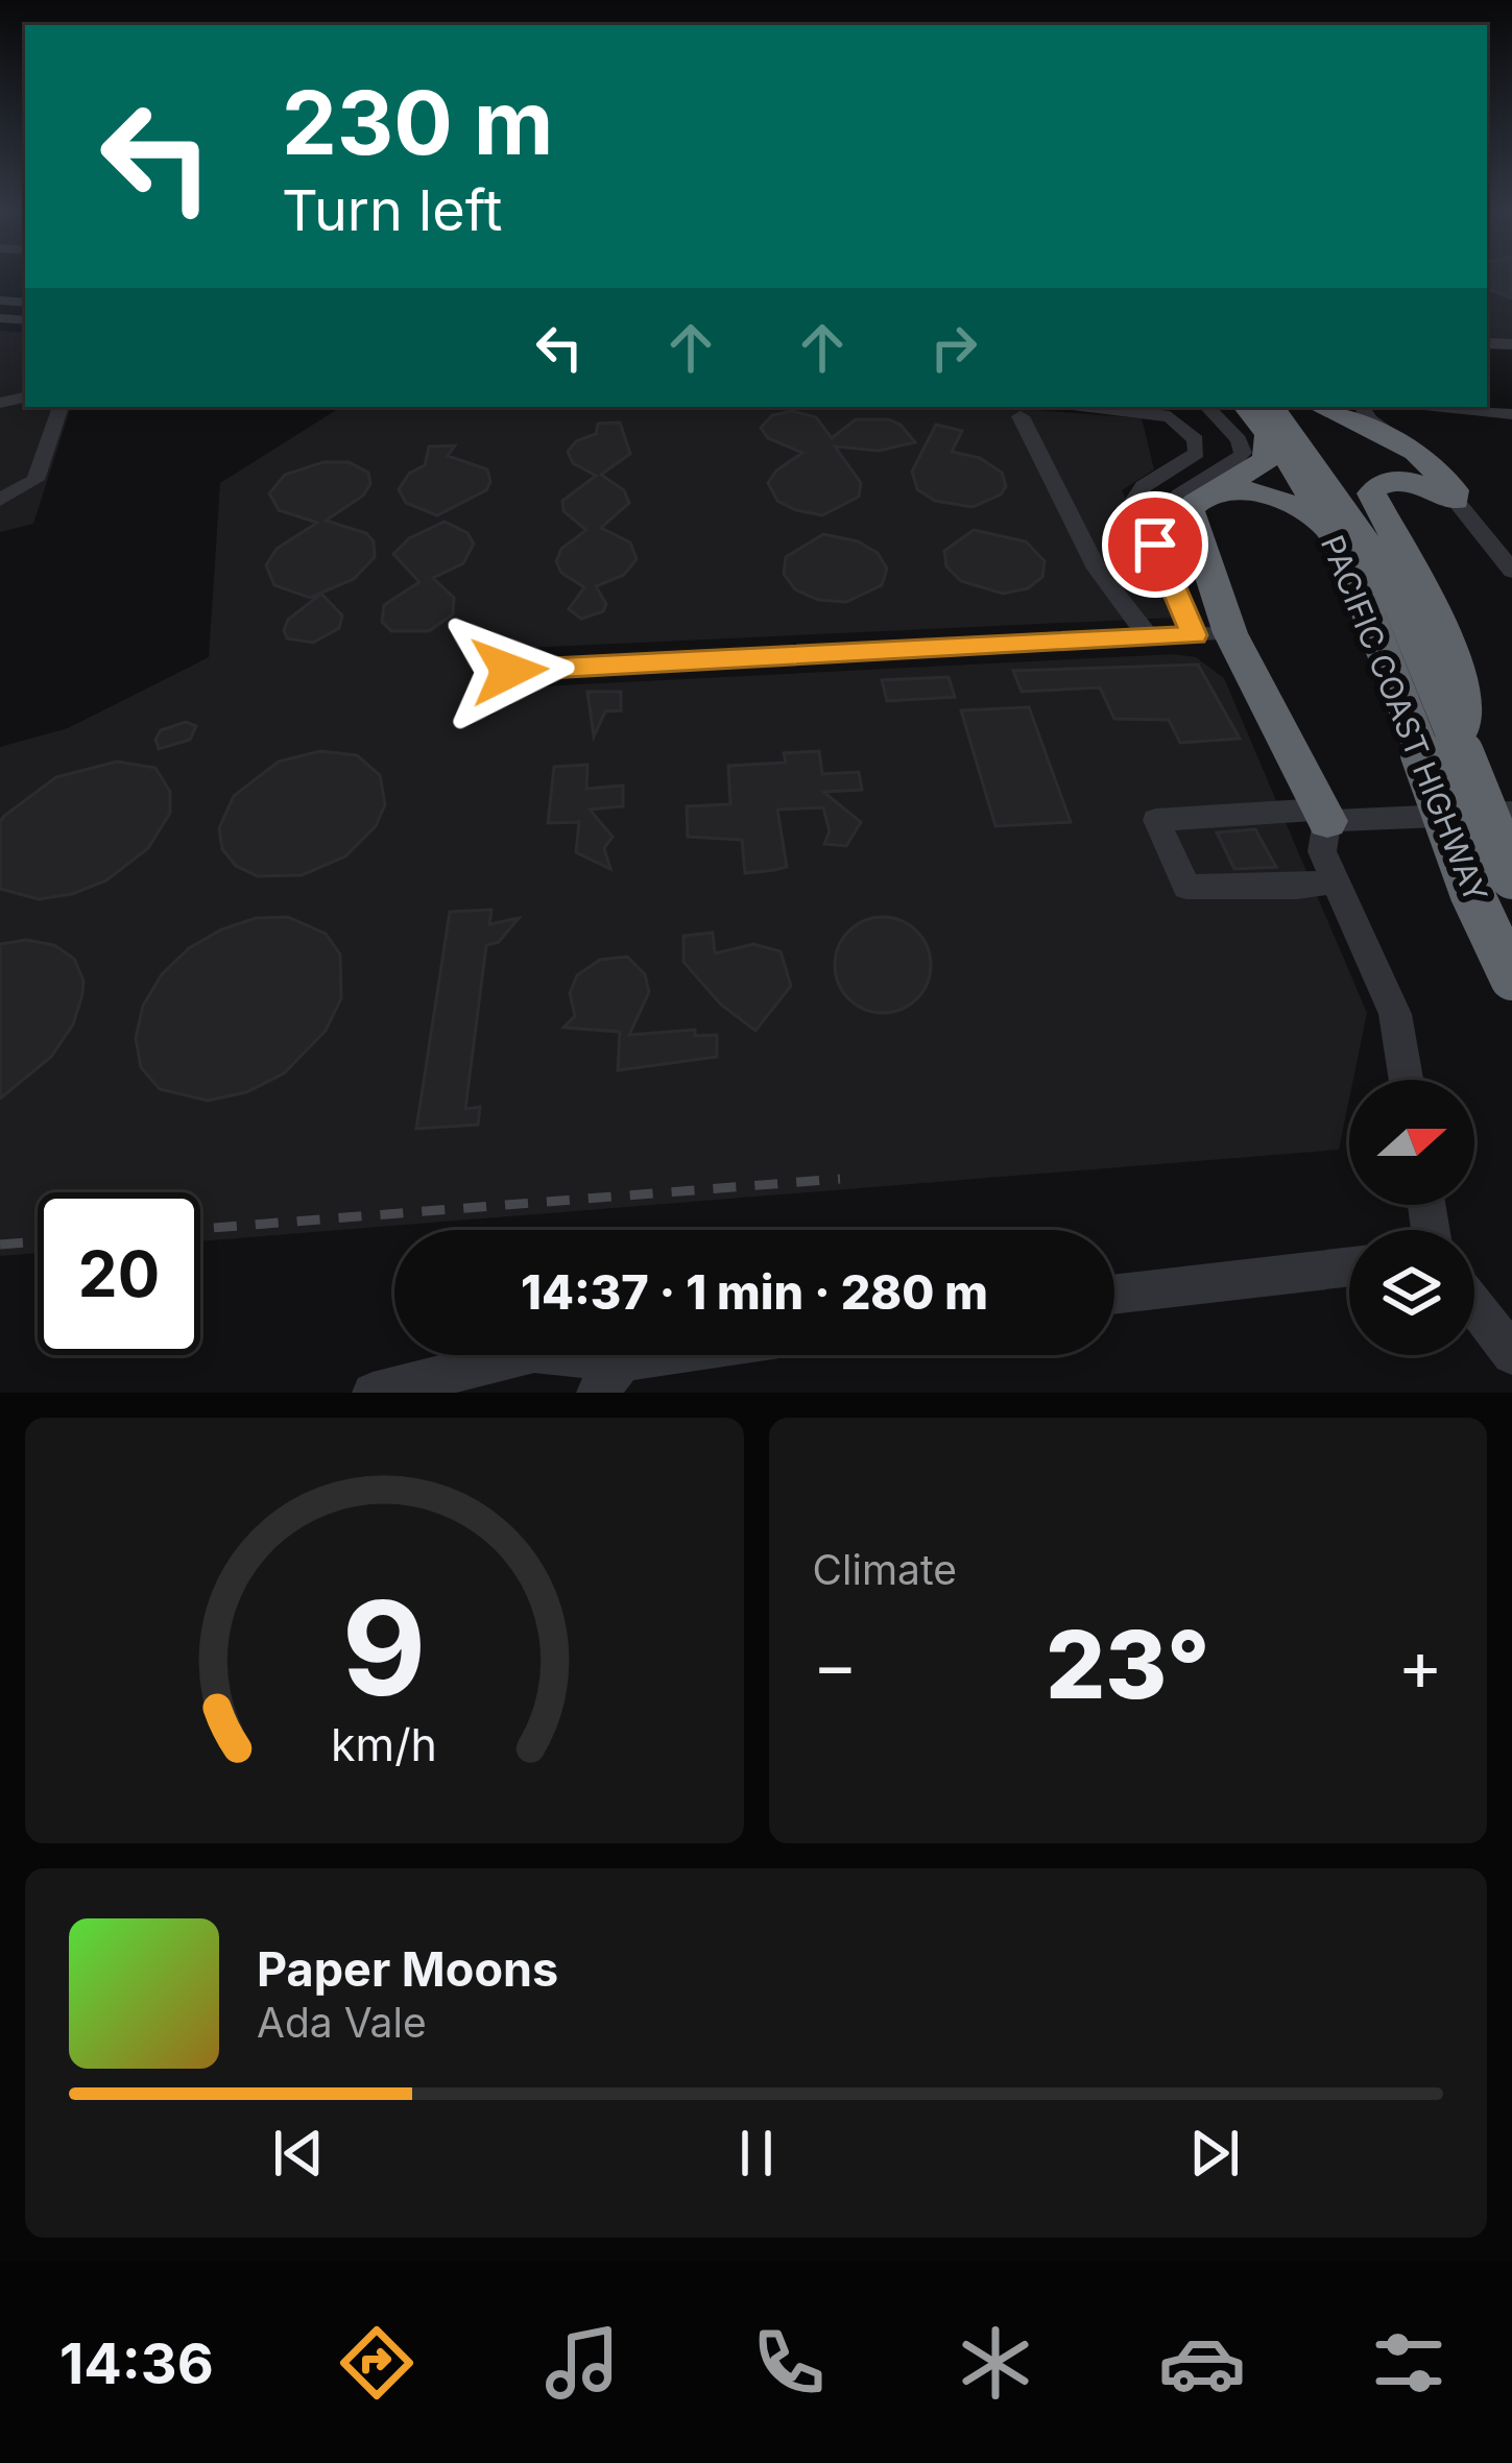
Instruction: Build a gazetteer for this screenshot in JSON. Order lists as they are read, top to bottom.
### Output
{
  "streets": {
    "highway": ["PACIFIC COAST HIGHWAY"]
  },
  "north": "right",
  "page": {
    "turn": ["230 m", "Turn left"],
    "limit": "20",
    "trip": "14:37 · 1 min · 280 m",
    "tile": "Climate",
    "heat": ["−", "23°", "+"],
    "song": ["Paper Moons", "Ada Vale"],
    "tabs": "14:36",
    "gauge": ["9", "km/h"]
  }
}
